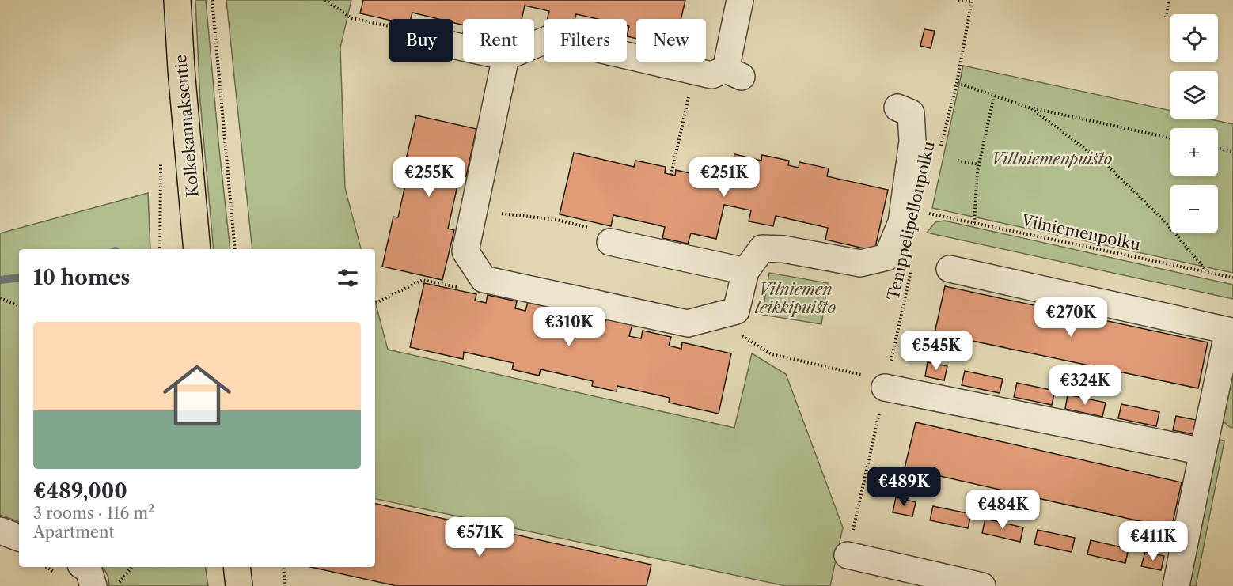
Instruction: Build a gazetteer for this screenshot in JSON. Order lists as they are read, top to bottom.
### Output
{
  "streets": {
    "main road": ["Kolkekannaksentie"],
    "path": ["Temppelipellonpolku", "Vilniemenpolku"]
  },
  "parks": ["Villniemenpuisto", "Vilniemen leikkipuisto"],
  "page": {
    "map_buttons": ["+", "−"],
    "chip": [
      "Buy",
      "Rent",
      "Filters",
      "New"
    ],
    "price": [
      "€255K",
      "€251K",
      "€270K",
      "€310K",
      "€545K",
      "€324K",
      "€489K",
      "€484K",
      "€571K",
      "€411K"
    ],
    "heading": "10 homes",
    "list": [
      {
        "name": "€489,000",
        "note": "3 rooms · 116 m² · Apartment"
      }
    ]
  }
}
